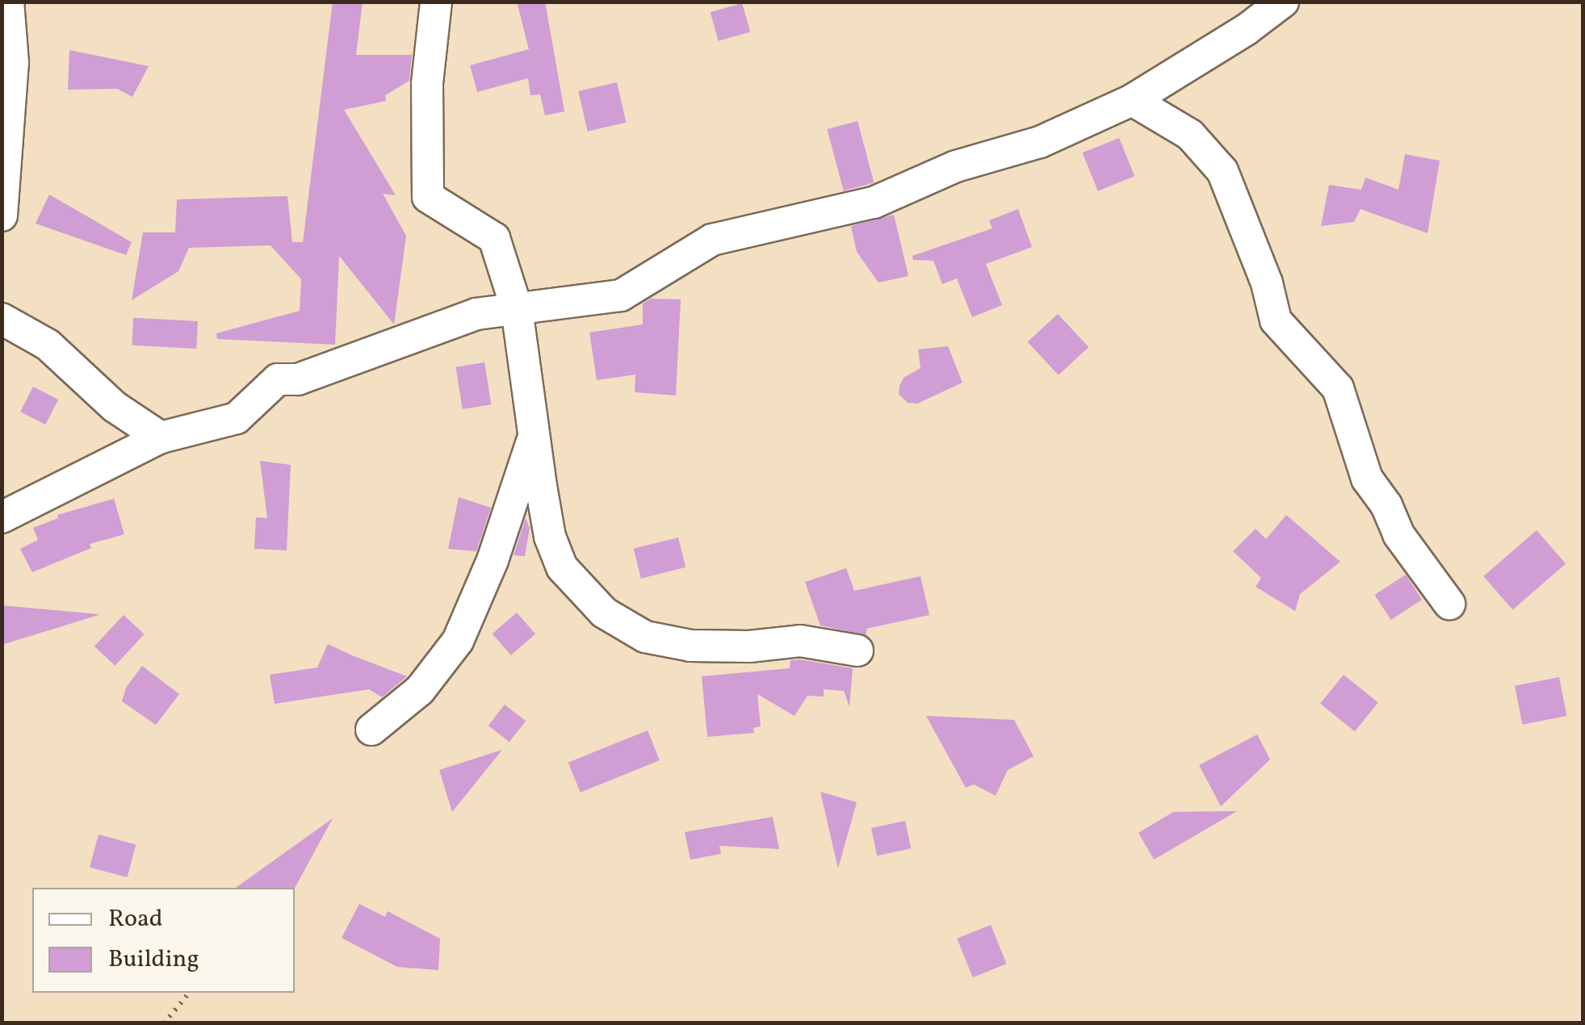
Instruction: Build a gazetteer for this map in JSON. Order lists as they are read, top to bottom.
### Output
{
  "legend": ["Road", "Building"]
}
